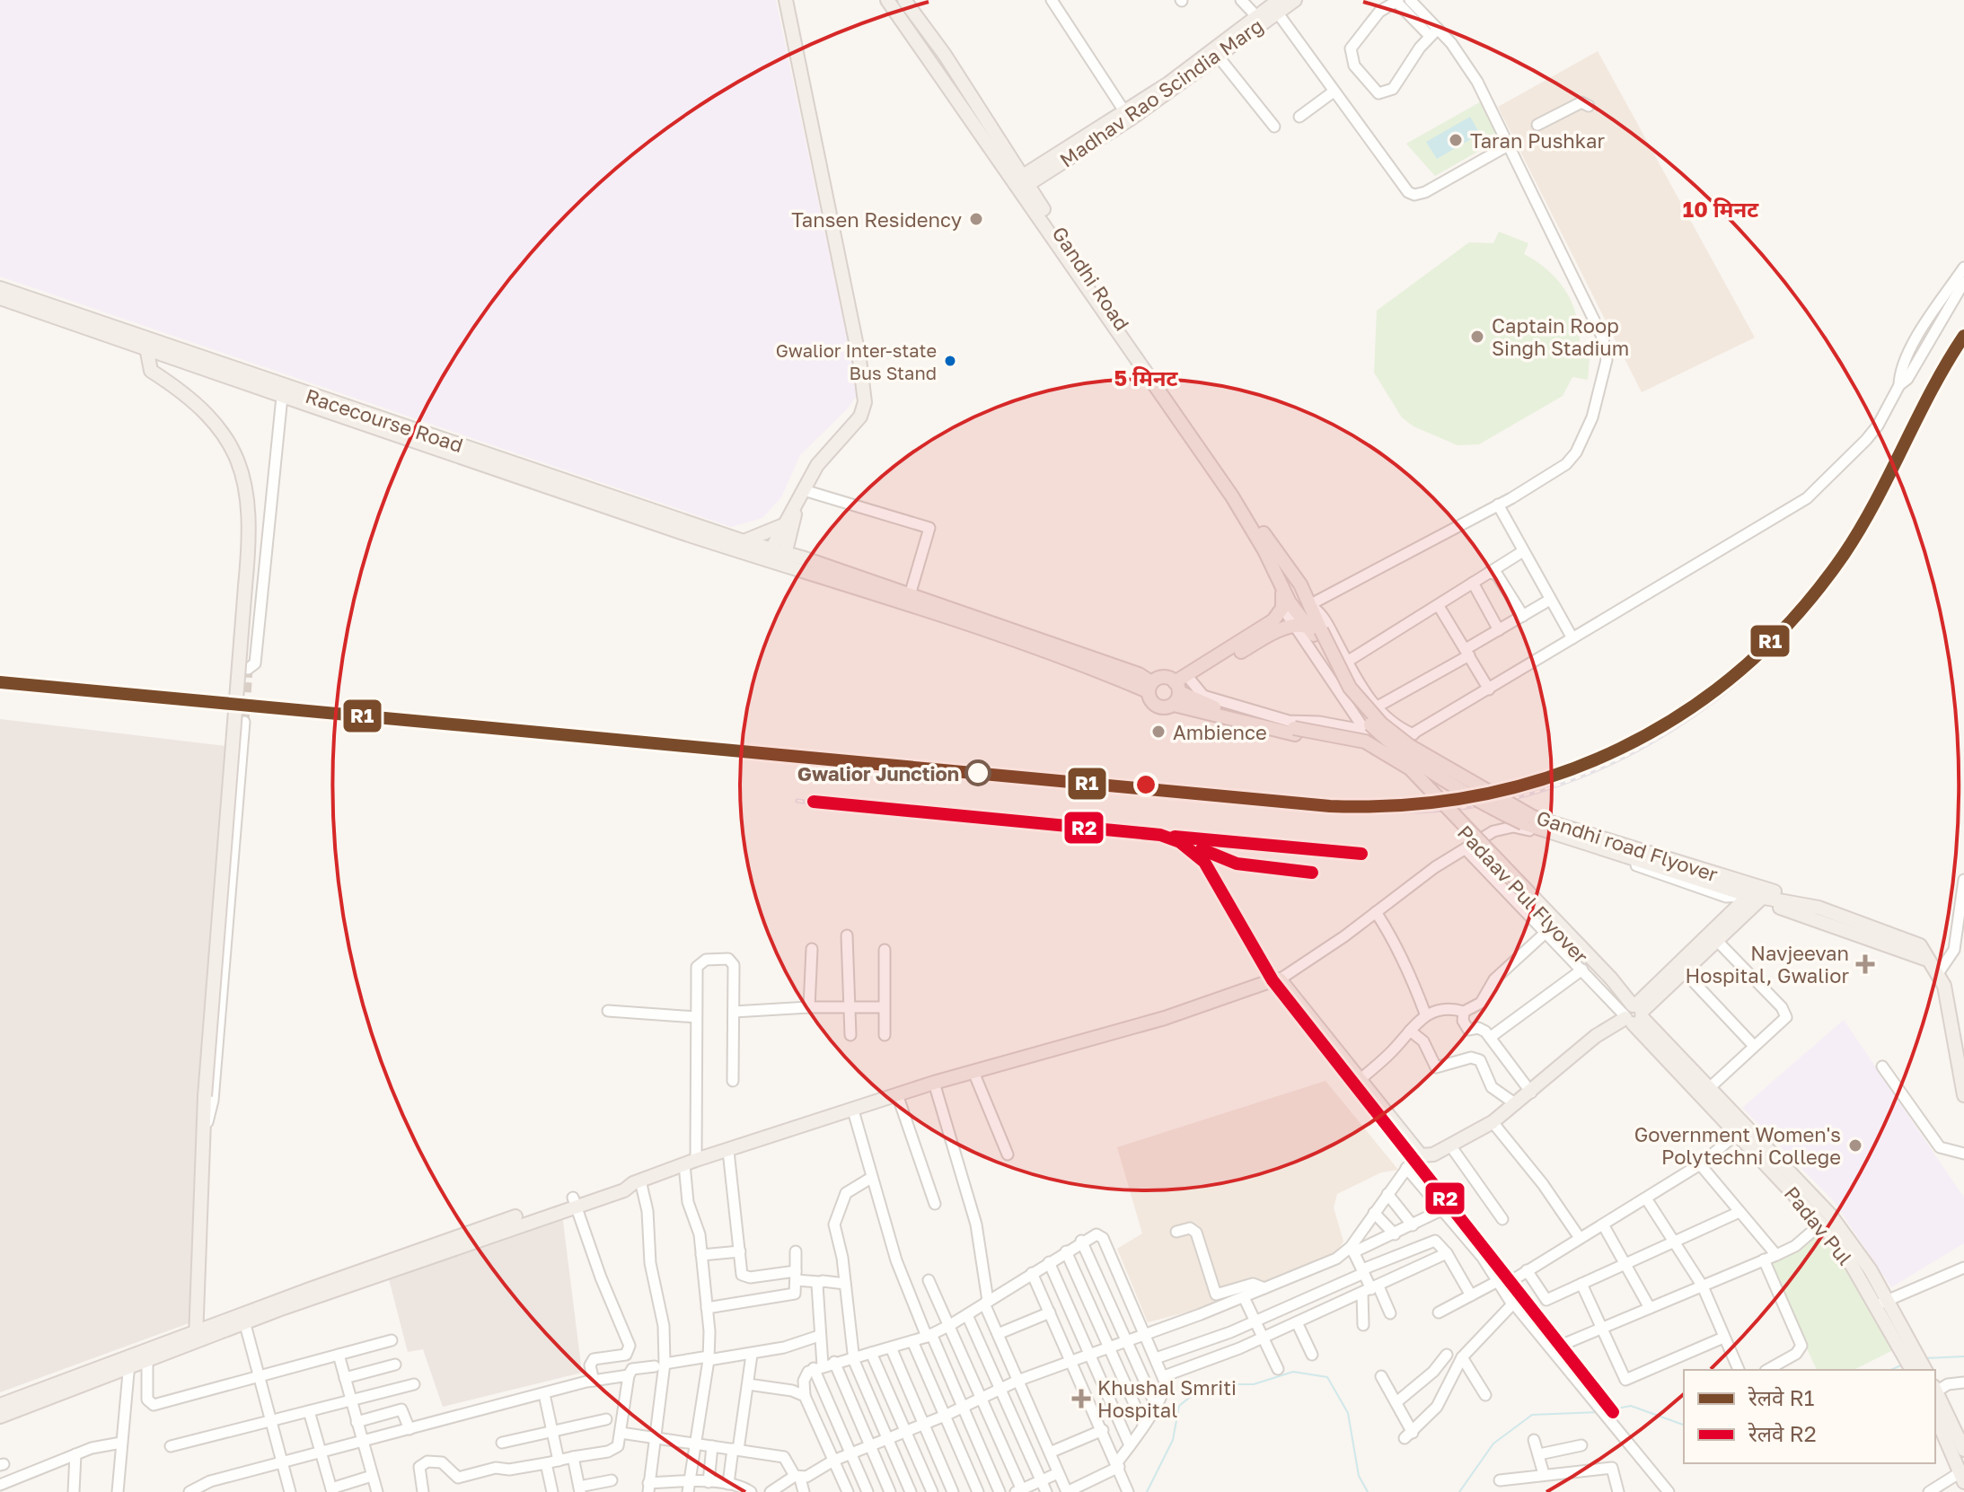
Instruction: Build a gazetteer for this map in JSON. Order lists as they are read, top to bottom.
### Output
{
  "streets": {
    "main road": [
      "Madhav Rao Scindia Marg",
      "Gandhi Road",
      "Racecourse Road",
      "Gandhi road Flyover",
      "Padaav Pul Flyover",
      "Padav Pul"
    ]
  },
  "crossings": [
    ["Madhav Rao Scindia Marg", "Gandhi Road"],
    ["Gandhi Road", "Gandhi road Flyover"],
    ["Padaav Pul Flyover", "Padav Pul"]
  ],
  "places": {
    "other": [
      "Taran Pushkar",
      "Tansen Residency",
      "Captain Roop Singh Stadium",
      "Gwalior Inter-state Bus Stand",
      "Ambience",
      "Gwalior Junction",
      "Government Women's Polytechni College"
    ],
    "health": ["Navjeevan Hospital, Gwalior", "Khushal Smriti Hospital"]
  },
  "lines": ["rail line R1", "rail line R2"],
  "legend": ["रेलवे R1", "रेलवे R2"],
  "rings": ["10 मिनट", "5 मिनट"]
}
